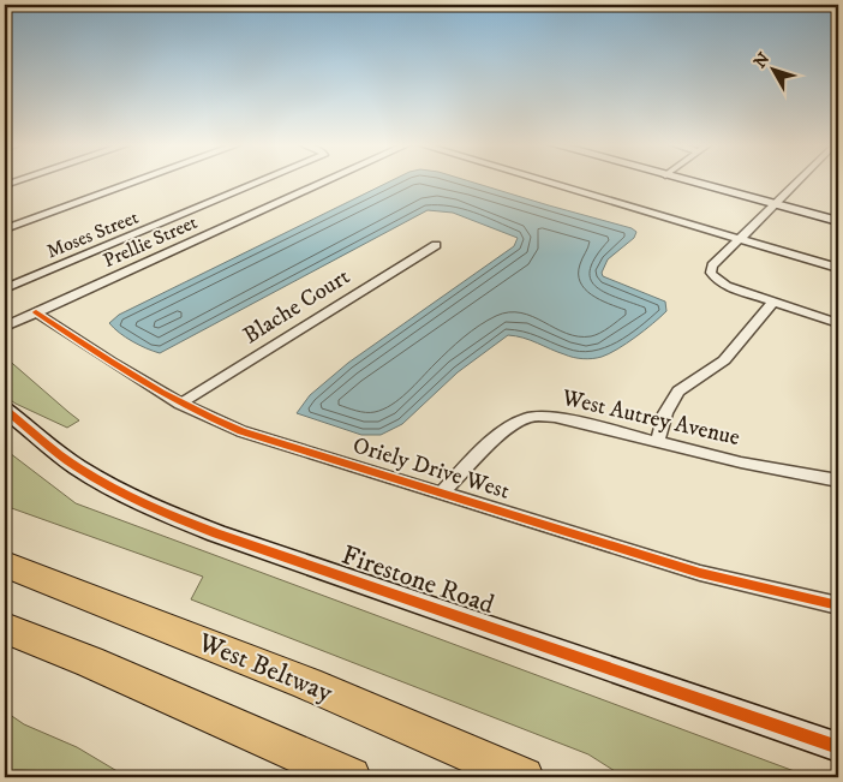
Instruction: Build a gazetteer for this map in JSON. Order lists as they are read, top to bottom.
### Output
{
  "streets": {
    "highway": ["West Beltway"],
    "street": [
      "Moses Street",
      "Prellie Street",
      "Blache Court",
      "West Autrey Avenue",
      "Oriely Drive West",
      "Firestone Road"
    ]
  },
  "crossings": [
    ["Prellie Street", "Oriely Drive West"],
    ["Blache Court", "Oriely Drive West"],
    ["West Autrey Avenue", "Oriely Drive West"]
  ],
  "north": "top left"
}
